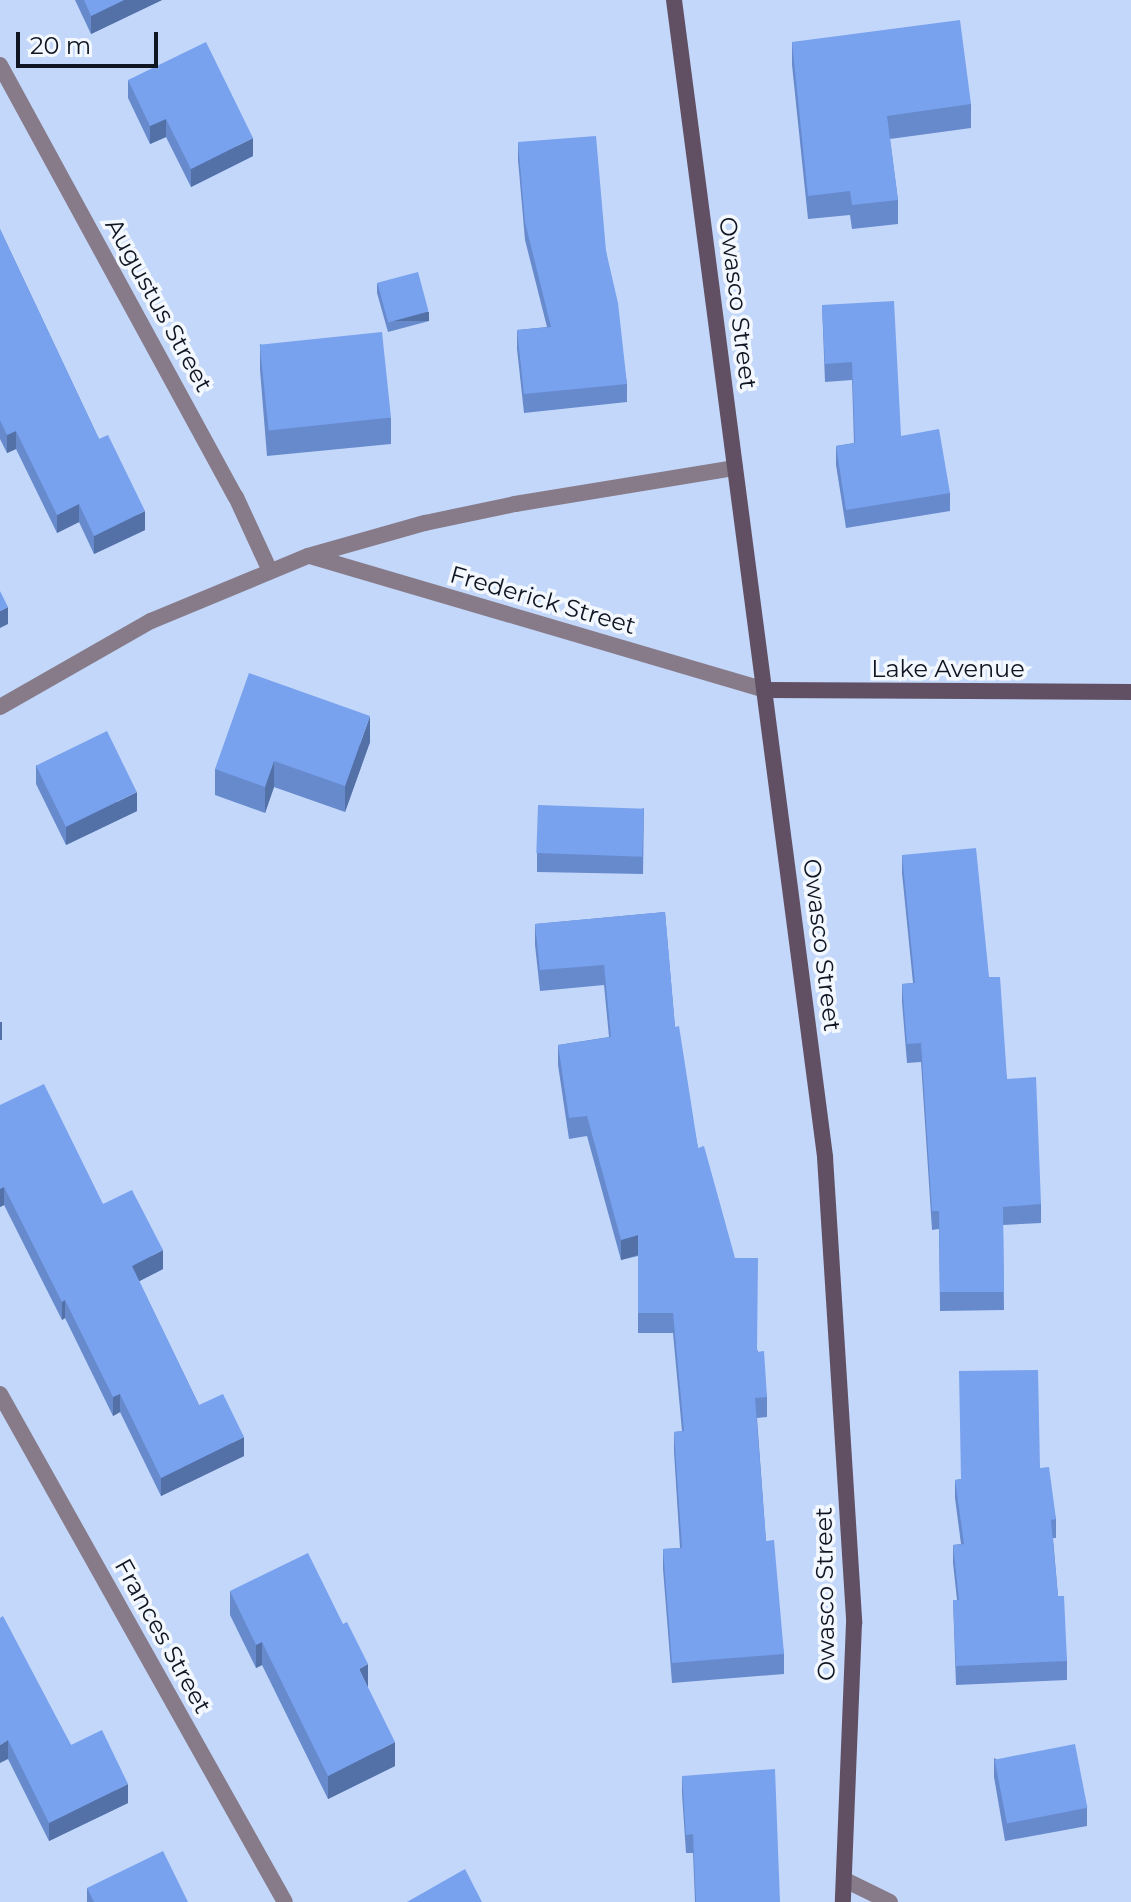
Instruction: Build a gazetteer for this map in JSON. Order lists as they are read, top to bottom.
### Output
{
  "streets": {
    "main road": ["Owasco Street", "Lake Avenue"],
    "street": ["Augustus Street", "Frederick Street", "Frances Street"]
  },
  "crossings": [
    ["Owasco Street", "Frederick Street"],
    ["Owasco Street", "Lake Avenue"],
    ["Frederick Street", "Lake Avenue"]
  ],
  "scale_bar": "20 m"
}
